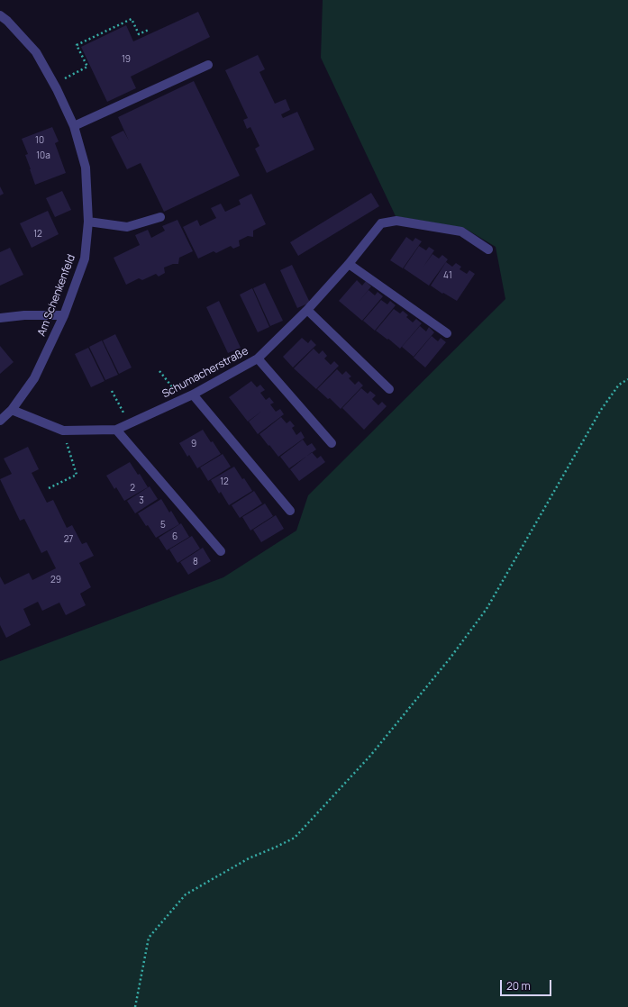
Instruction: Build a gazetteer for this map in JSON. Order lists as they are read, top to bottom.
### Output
{
  "streets": {
    "street": ["Am Schenkenfeld", "Schumacherstraße"]
  },
  "crossings": [
    ["Am Schenkenfeld", "Schumacherstraße"]
  ],
  "house_numbers": [
    "19",
    "10",
    "10a",
    "12",
    "41",
    "9",
    "12",
    "2",
    "3",
    "5",
    "6",
    "27",
    "8",
    "29"
  ],
  "scale_bar": "20 m"
}
